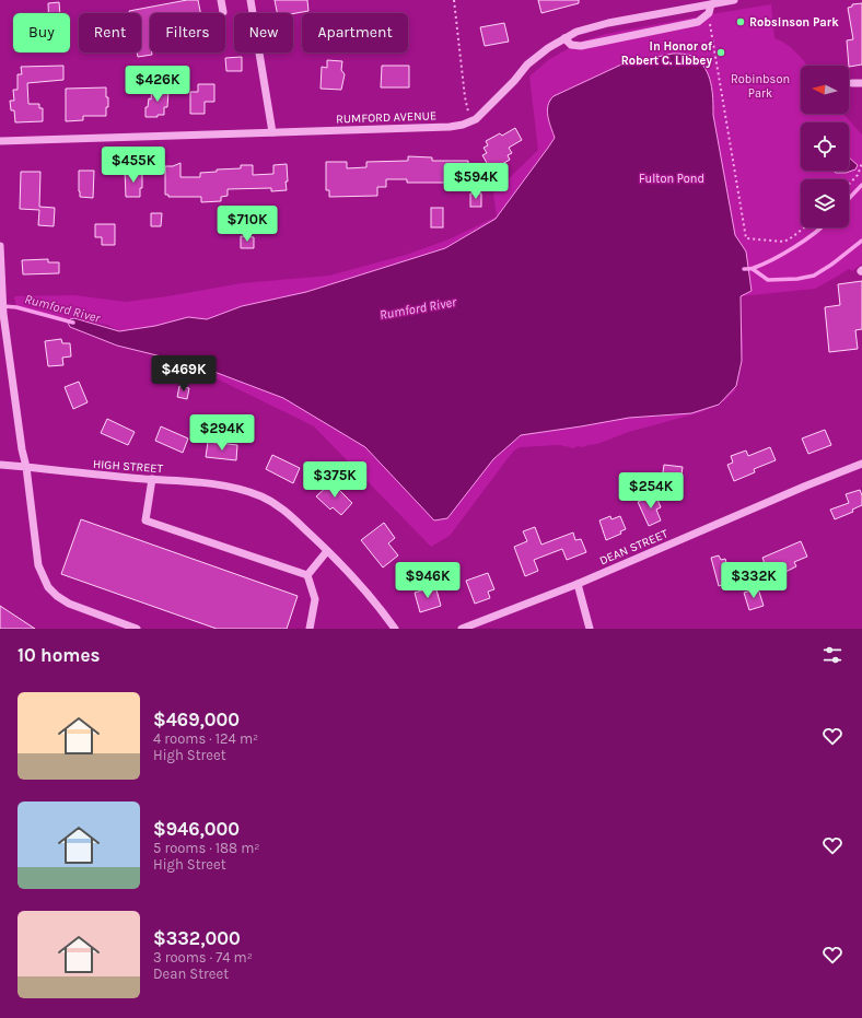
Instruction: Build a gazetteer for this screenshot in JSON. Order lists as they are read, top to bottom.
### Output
{
  "streets": {
    "street": ["RUMFORD AVENUE", "HIGH STREET", "DEAN STREET"]
  },
  "water": ["Rumford River"],
  "parks": ["Robinbson Park", "Fulton Pond"],
  "places": ["Robsinson Park", "In Honor of Robert C. Libbey"],
  "north": "left",
  "page": {
    "chip": [
      "Buy",
      "Rent",
      "Filters",
      "New",
      "Apartment"
    ],
    "price": [
      "$426K",
      "$455K",
      "$594K",
      "$710K",
      "$469K",
      "$294K",
      "$375K",
      "$254K",
      "$946K",
      "$332K"
    ],
    "heading": "10 homes",
    "list": [
      {
        "name": "$469,000",
        "note": "4 rooms · 124 m² · High Street"
      },
      {
        "name": "$946,000",
        "note": "5 rooms · 188 m² · High Street"
      },
      {
        "name": "$332,000",
        "note": "3 rooms · 74 m² · Dean Street"
      }
    ]
  }
}
